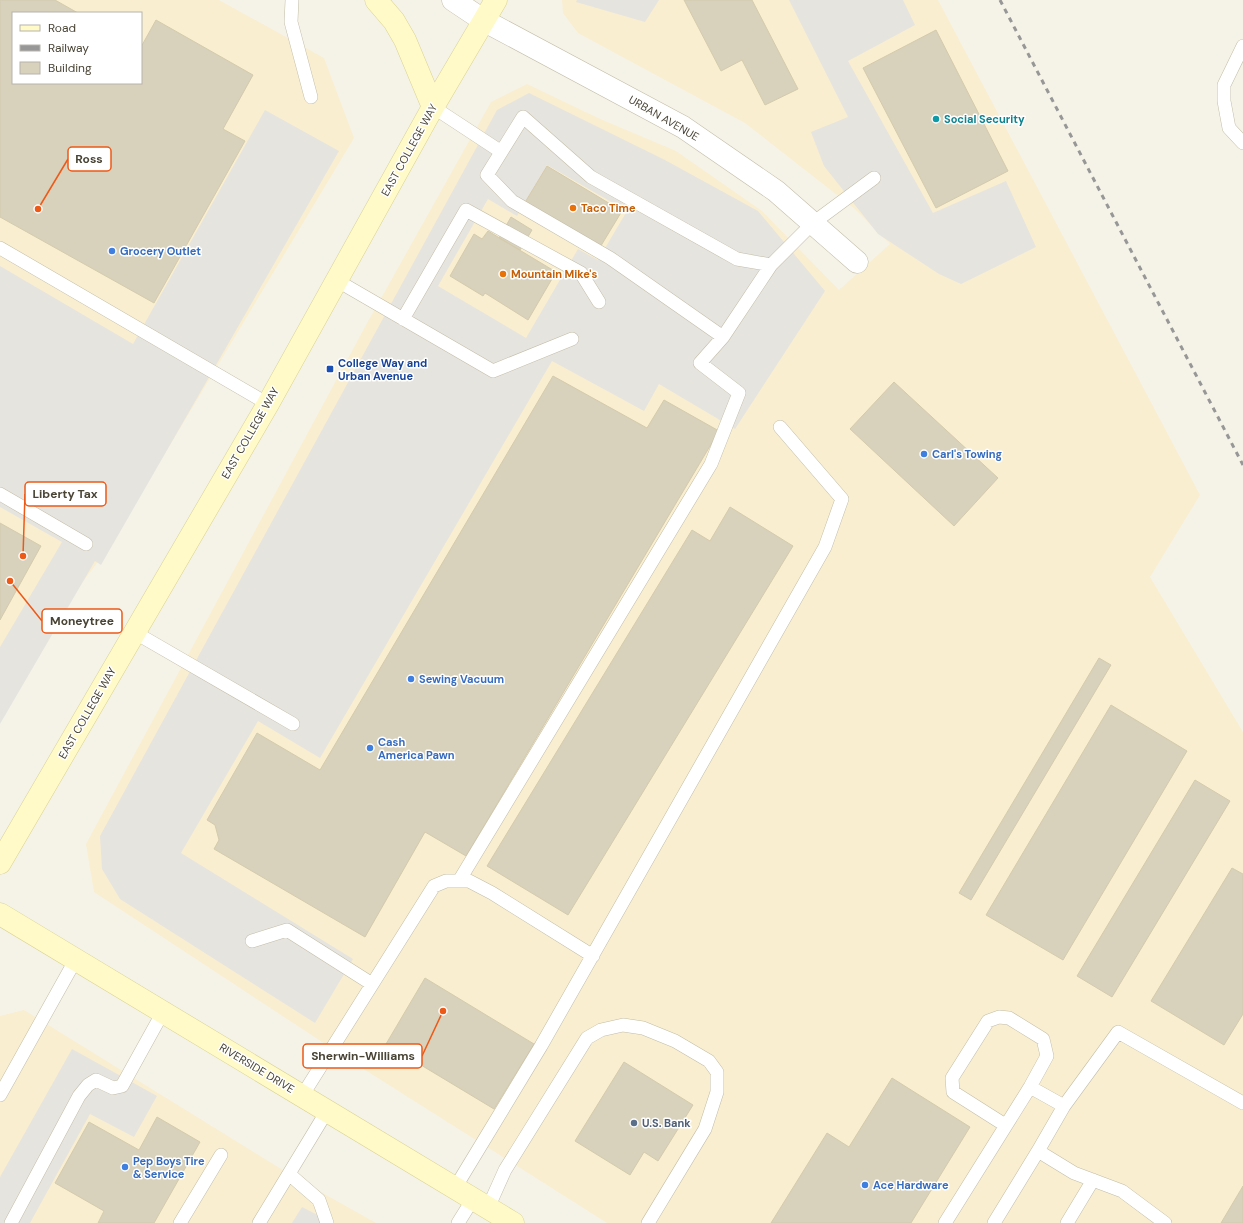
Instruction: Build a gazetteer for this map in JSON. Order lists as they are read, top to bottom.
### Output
{
  "streets": {
    "main road": ["EAST COLLEGE WAY", "RIVERSIDE DRIVE"],
    "street": ["URBAN AVENUE"]
  },
  "crossings": [
    ["URBAN AVENUE", "EAST COLLEGE WAY"]
  ],
  "places": {
    "other": [
      "Social Security",
      "Taco Time",
      "Ross",
      "Grocery Outlet",
      "Mountain Mike's",
      "Carl's Towing",
      "Liberty Tax",
      "Moneytree",
      "Sewing Vacuum",
      "Cash America Pawn",
      "Sherwin-Williams",
      "U.S. Bank",
      "Pep Boys Tire & Service",
      "Ace Hardware"
    ],
    "transit": ["College Way and Urban Avenue"]
  },
  "legend": ["Road", "Railway", "Building"]
}
